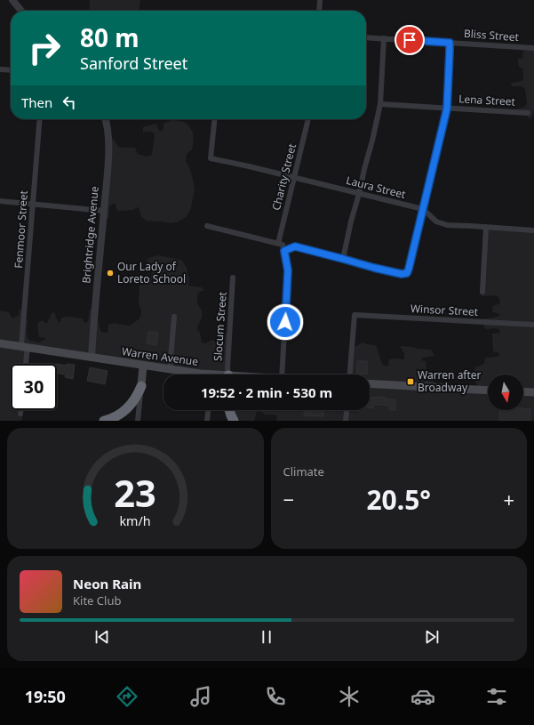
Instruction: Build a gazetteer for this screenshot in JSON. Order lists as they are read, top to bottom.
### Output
{
  "streets": {
    "main road": ["Warren Avenue"],
    "street": [
      "Bliss Street",
      "Lena Street",
      "Charity Street",
      "Laura Street",
      "Fenmoor Street",
      "Brightridge Avenue",
      "Winsor Street",
      "Slocum Street"
    ]
  },
  "crossings": [
    ["Charity Street", "Laura Street"],
    ["Fenmoor Street", "Warren Avenue"],
    ["Brightridge Avenue", "Warren Avenue"]
  ],
  "places": {
    "other": ["Our Lady of Loreto School"],
    "transit": ["Warren after Broadway"]
  },
  "north": "bottom",
  "page": {
    "turn": ["80 m", "Sanford Street"],
    "then": "Then",
    "limit": "30",
    "trip": "19:52 · 2 min · 530 m",
    "tile": "Climate",
    "heat": ["−", "20.5°", "+"],
    "song": ["Neon Rain", "Kite Club"],
    "tabs": "19:50",
    "gauge": ["23", "km/h"]
  }
}
